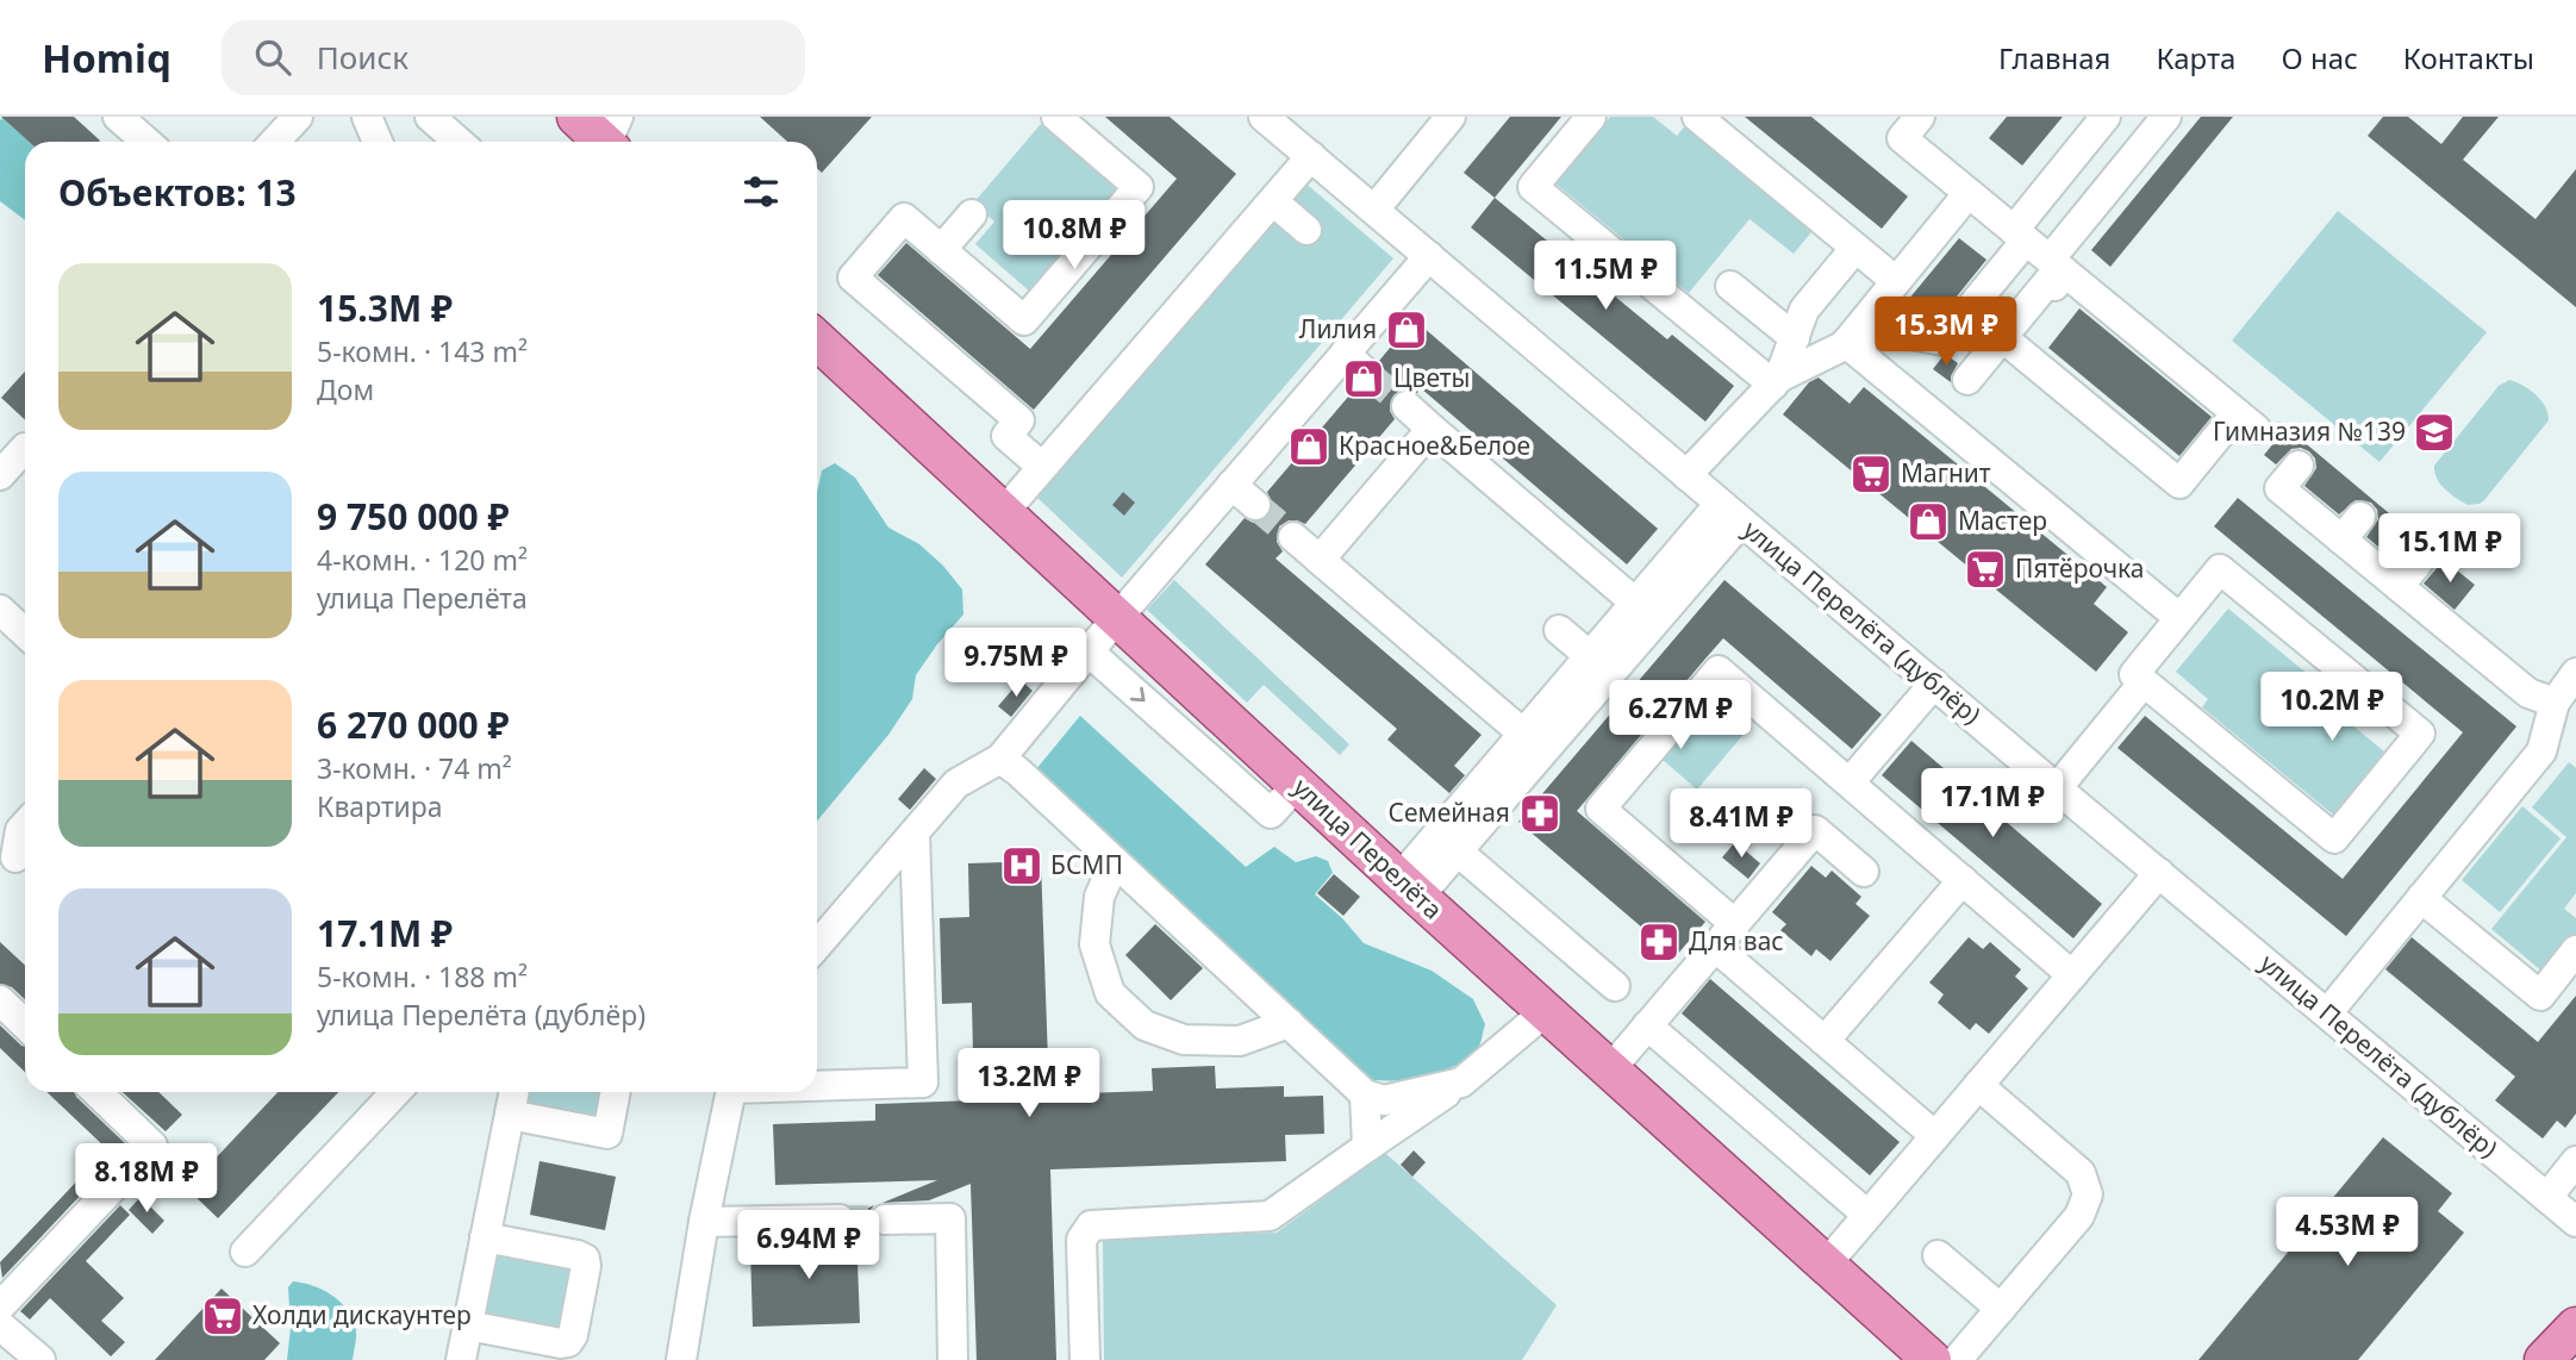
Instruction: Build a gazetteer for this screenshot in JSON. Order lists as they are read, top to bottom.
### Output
{
  "streets": {
    "main road": ["улица Перелёта"],
    "street": ["улица Перелёта (дублёр)"]
  },
  "places": {
    "shop": [
      "Лилия",
      "Цветы",
      "Красное&Белое",
      "Мастер"
    ],
    "school or university": ["Гимназия №139"],
    "supermarket": ["Магнит", "Пятёрочка", "Холди дискаунтер"],
    "pharmacy": ["Семейная", "Для вас"],
    "hospital": ["БСМП"]
  },
  "page": {
    "header": "Homiq",
    "search": "Поиск",
    "nav": [
      "Главная",
      "Карта",
      "О нас",
      "Контакты"
    ],
    "heading": "Объектов: 13",
    "price": [
      "10.8M ₽",
      "11.5M ₽",
      "15.3M ₽",
      "15.1M ₽",
      "9.75M ₽",
      "10.2M ₽",
      "6.27M ₽",
      "17.1M ₽",
      "8.41M ₽",
      "13.2M ₽",
      "8.18M ₽",
      "4.53M ₽",
      "6.94M ₽"
    ],
    "list": [
      {
        "name": "15.3M ₽",
        "note": "5-комн. · 143 m² · Дом"
      },
      {
        "name": "9 750 000 ₽",
        "note": "4-комн. · 120 m² · улица Перелёта"
      },
      {
        "name": "6 270 000 ₽",
        "note": "3-комн. · 74 m² · Квартира"
      },
      {
        "name": "17.1M ₽",
        "note": "5-комн. · 188 m² · улица Перелёта (дублёр)"
      }
    ]
  }
}
